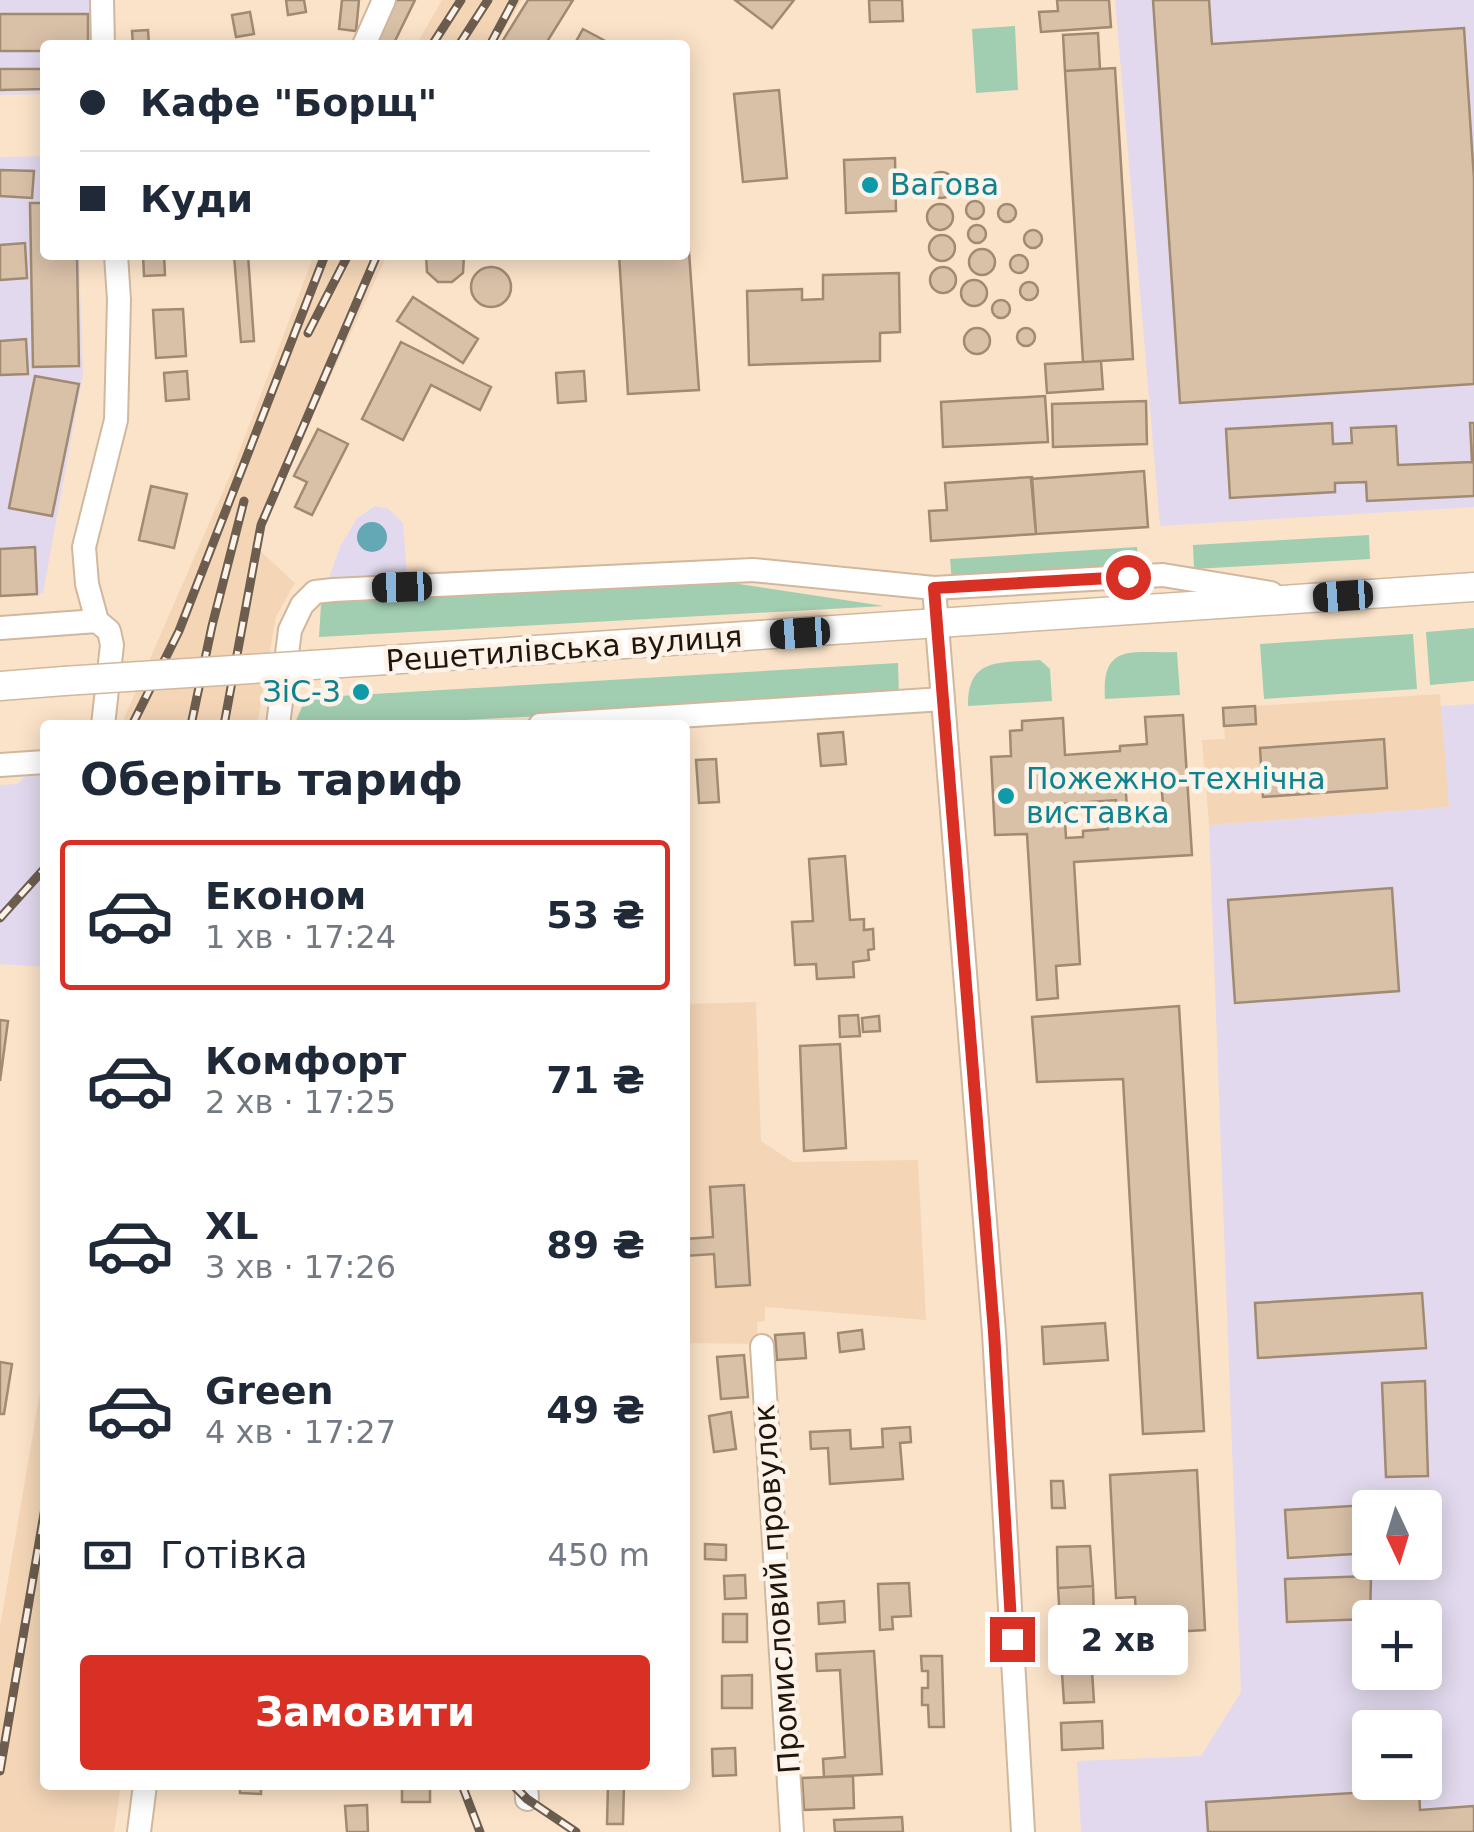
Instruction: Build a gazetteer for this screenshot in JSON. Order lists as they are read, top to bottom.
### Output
{
  "streets": {
    "main road": ["Решетилівська вулиця"],
    "street": ["Промисловий провулок"]
  },
  "places": ["Вагова", "ЗіС-3", "Пожежно-технічна виставка"],
  "north": "bottom",
  "page": {
    "banner": ["Кафе \"Борщ\"", "Куди"],
    "heading": "Оберіть тариф",
    "list": [
      {
        "name": "Економ",
        "note": "1 хв · 17:24",
        "value": "53 ₴"
      },
      {
        "name": "Комфорт",
        "note": "2 хв · 17:25",
        "value": "71 ₴"
      },
      {
        "name": "XL",
        "note": "3 хв · 17:26",
        "value": "89 ₴"
      },
      {
        "name": "Green",
        "note": "4 хв · 17:27",
        "value": "49 ₴"
      }
    ],
    "map_buttons": ["+", "−"],
    "pay": ["Готівка", "450 m"],
    "bubble": "2 хв",
    "buttons": "Замовити"
  }
}
